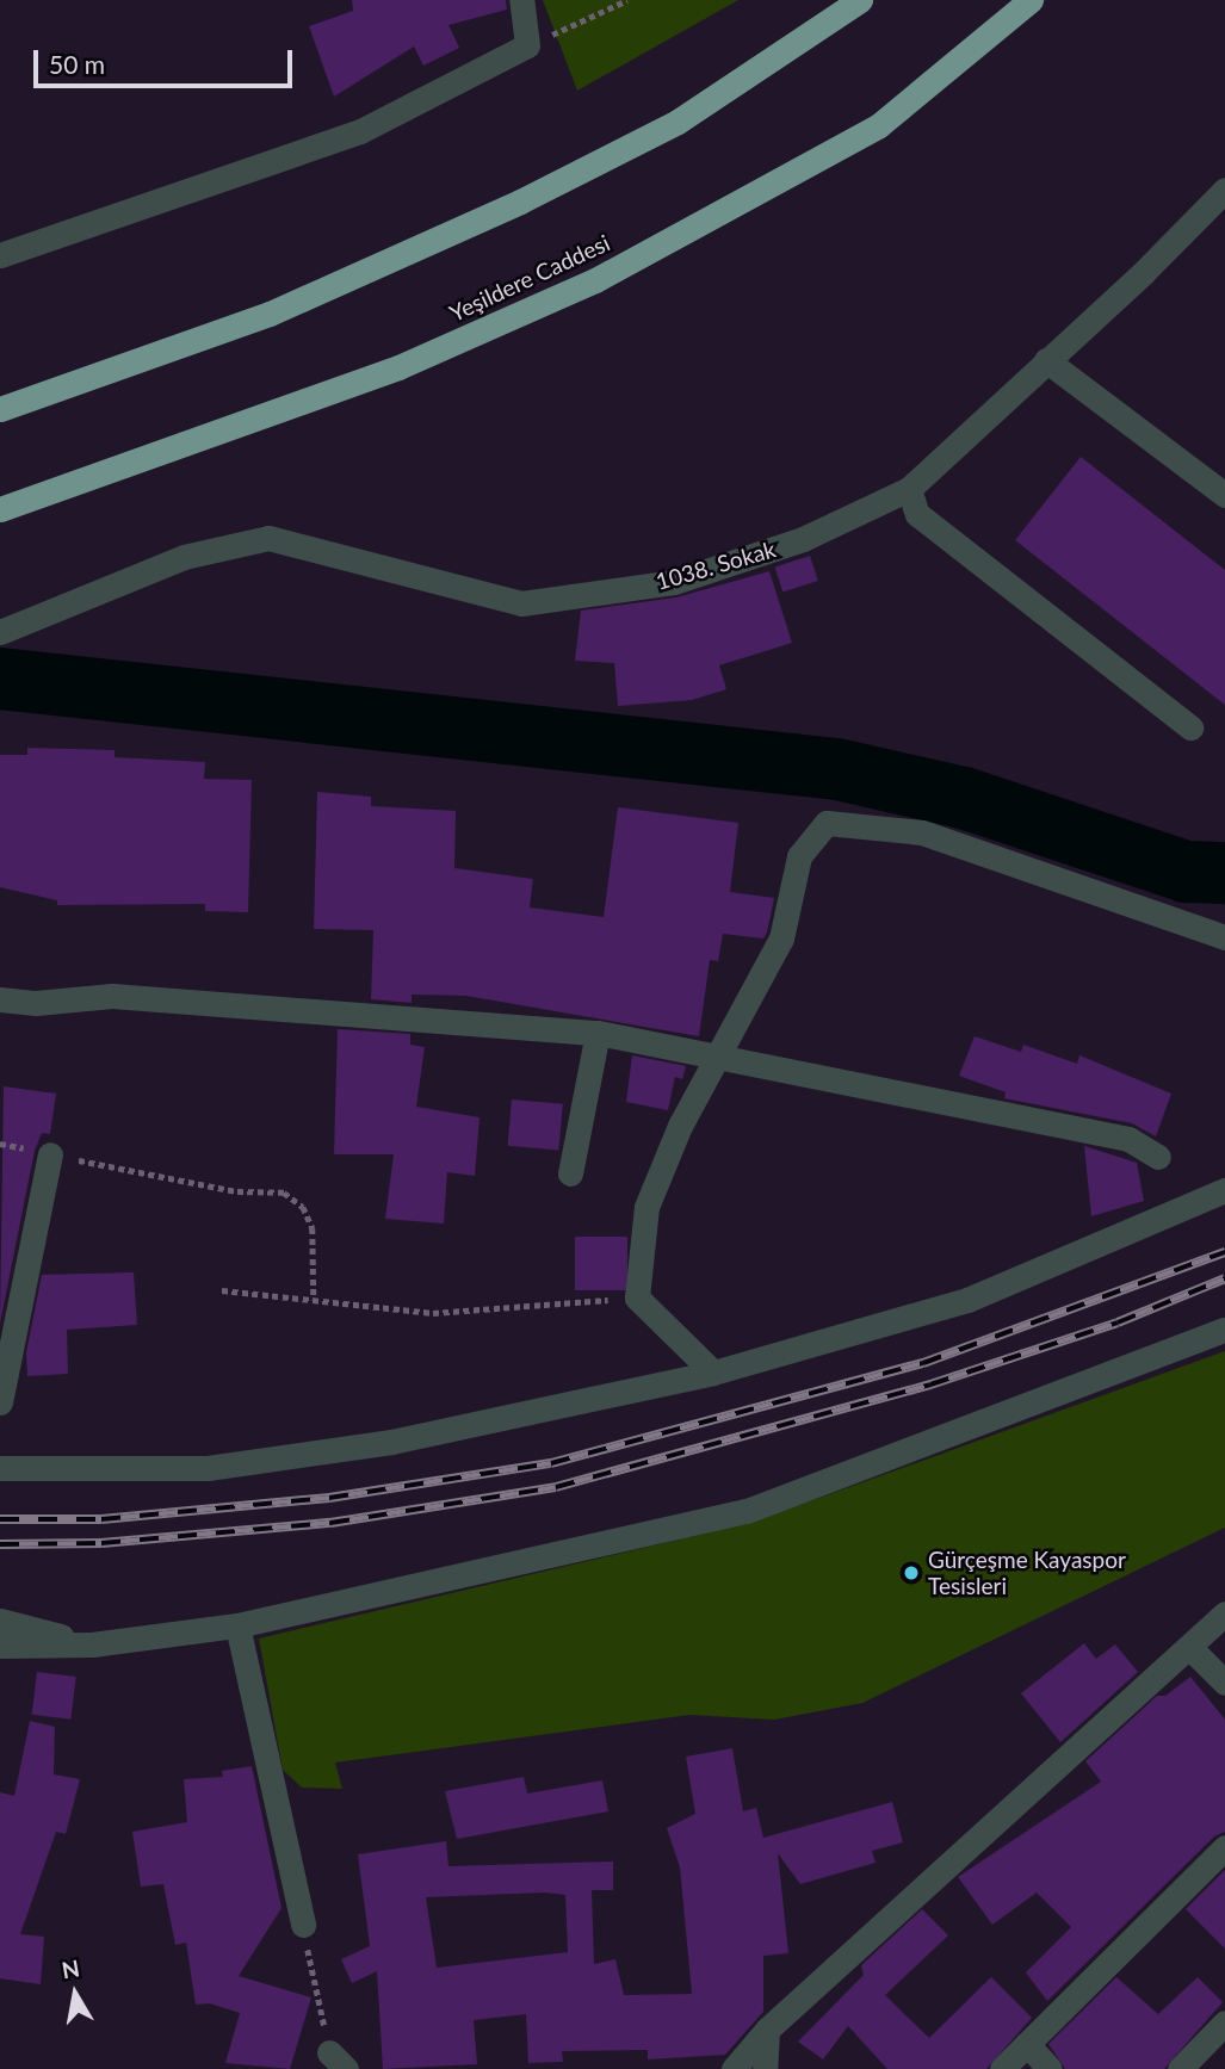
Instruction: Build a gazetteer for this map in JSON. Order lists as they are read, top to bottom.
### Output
{
  "streets": {
    "highway": ["Yeşildere Caddesi"],
    "street": ["1038. Sokak"]
  },
  "places": ["Gürçeşme Kayaspor Tesisleri"],
  "scale_bar": "50 m",
  "north": "top"
}
